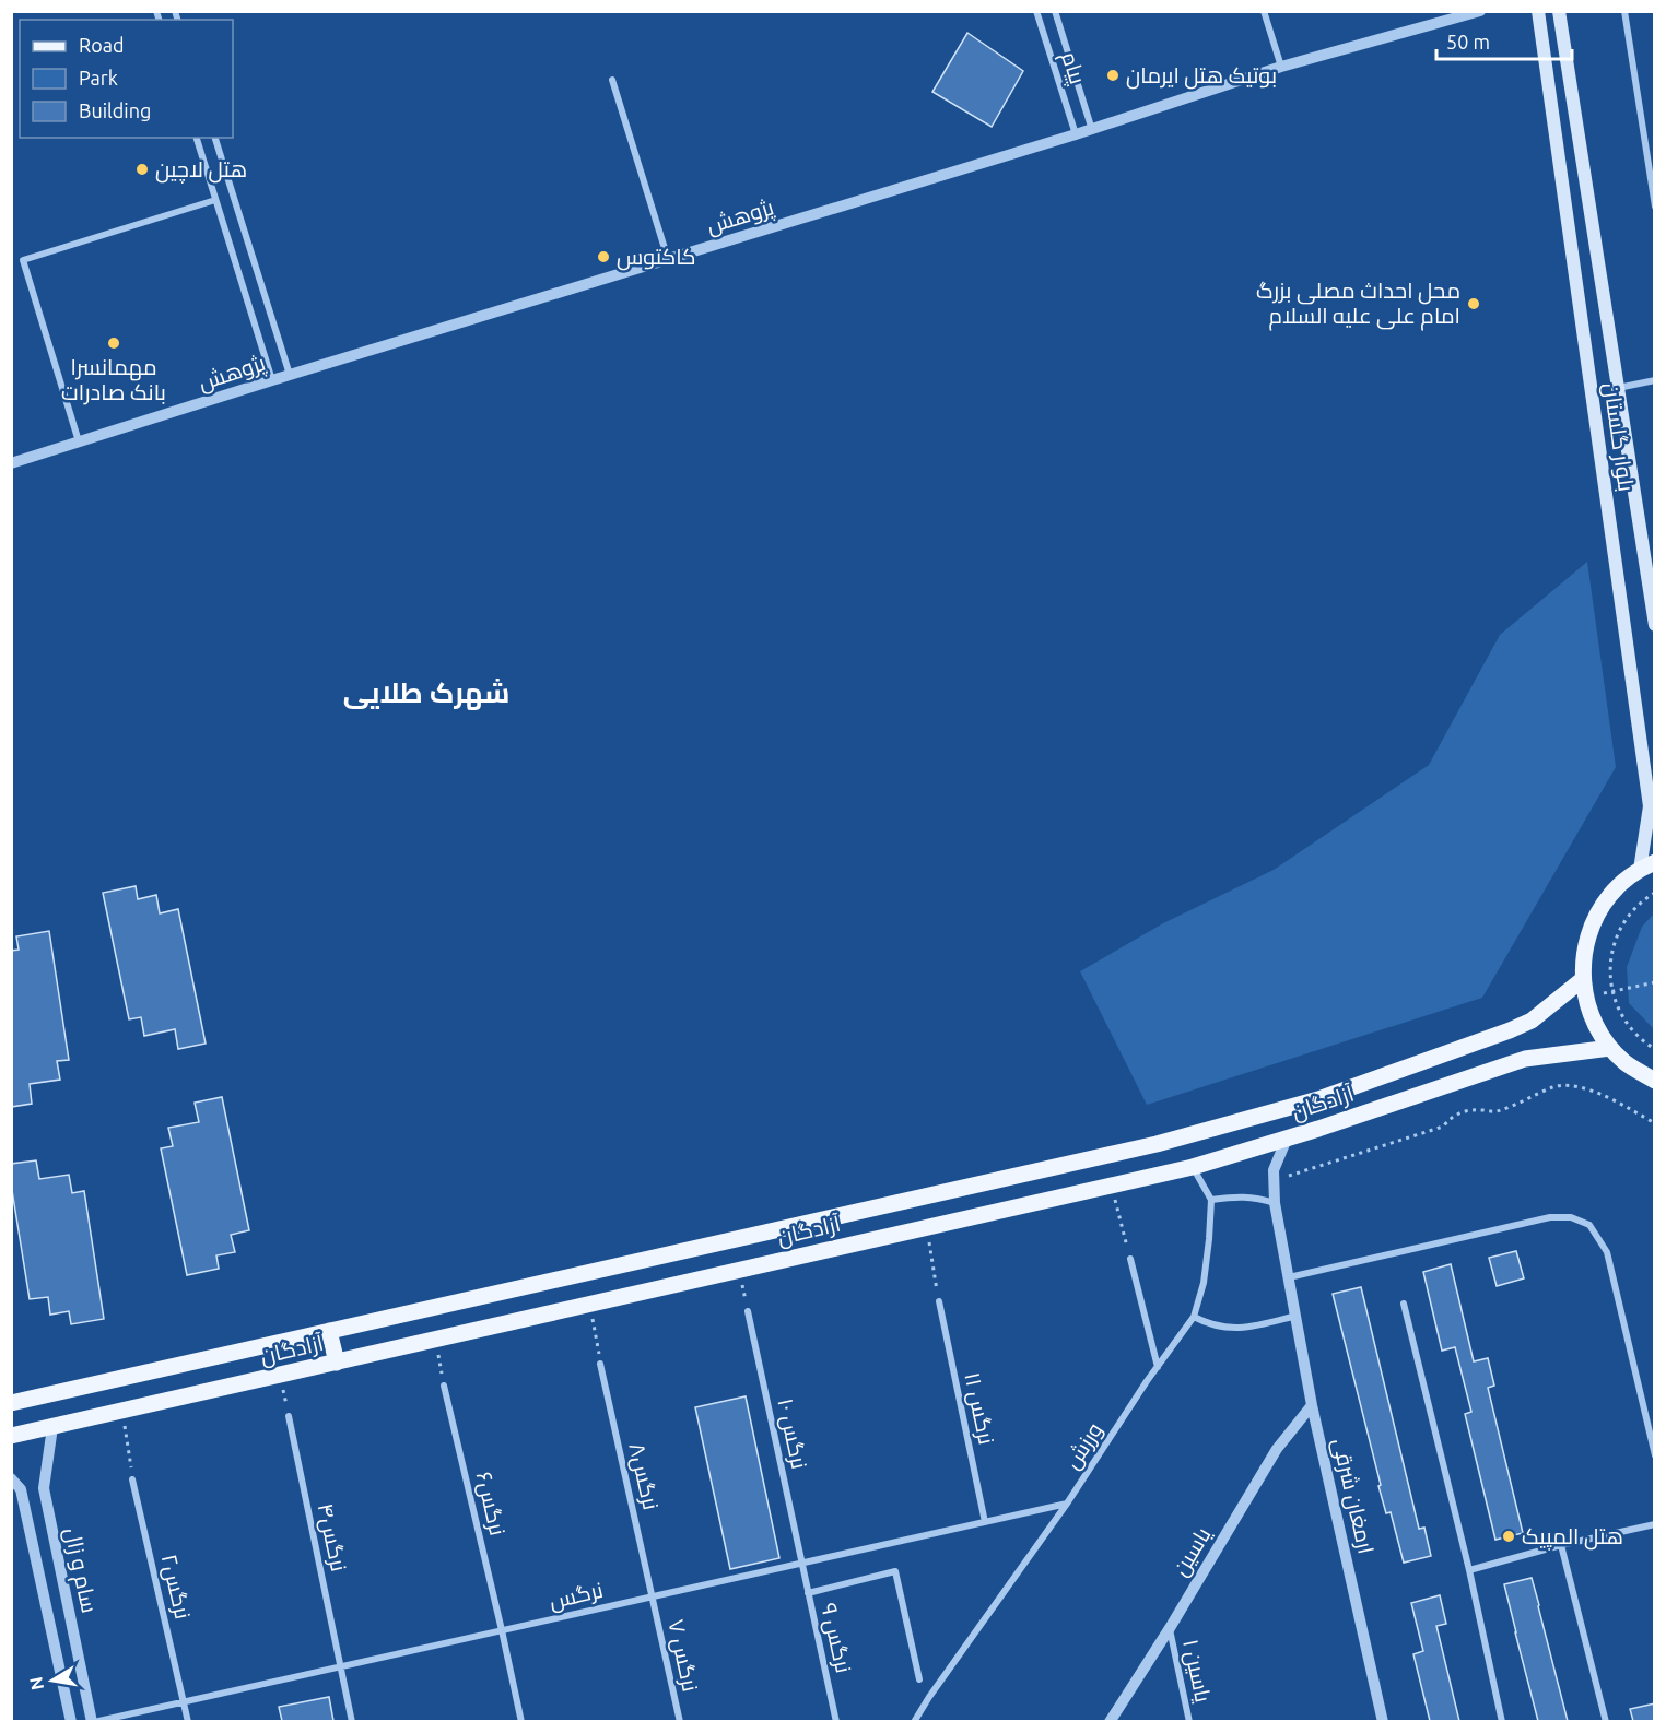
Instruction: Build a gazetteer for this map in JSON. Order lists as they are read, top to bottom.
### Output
{
  "streets": {
    "main road": ["بلوار گلستان", "آزادگان"],
    "street": [
      "پیام",
      "پژوهش",
      "نرگس ۱۱",
      "نرگس ۱۰",
      "ورزش",
      "نرگس۸",
      "ارمغان شرقی",
      "نرگس۶",
      "نرگس۴",
      "یاسین",
      "سام و زال",
      "نرگس۲",
      "نرگس",
      "نرگس ۹",
      "نرگس ۷",
      "یاسین ۱"
    ]
  },
  "crossings": [
    ["پیام", "پژوهش"],
    ["آزادگان", "ارمغان شرقی"],
    ["آزادگان", "سام و زال"],
    ["نرگس ۱۱", "نرگس"],
    ["نرگس ۱۰", "نرگس"],
    ["نرگس ۱۰", "نرگس ۹"],
    ["ورزش", "نرگس"],
    ["نرگس۸", "نرگس"],
    ["نرگس۸", "نرگس ۷"],
    ["ارمغان شرقی", "یاسین"],
    ["نرگس۶", "نرگس"],
    ["نرگس۴", "نرگس"],
    ["یاسین", "یاسین ۱"],
    ["سام و زال", "نرگس"],
    ["نرگس۲", "نرگس"],
    ["نرگس", "نرگس ۹"],
    ["نرگس", "نرگس ۷"]
  ],
  "districts": ["شهرک طلایی"],
  "places": [
    "بوتیک هتل ایرمان",
    "هتل لاچین",
    "کاکتوس",
    "محل احداث مصلی بزرگ امام علی علیه السلام",
    "مهمانسرا بانک صادرات",
    "هتل المپیک"
  ],
  "legend": ["Road", "Park", "Building"],
  "scale_bar": "50 m",
  "north": "left"
}
